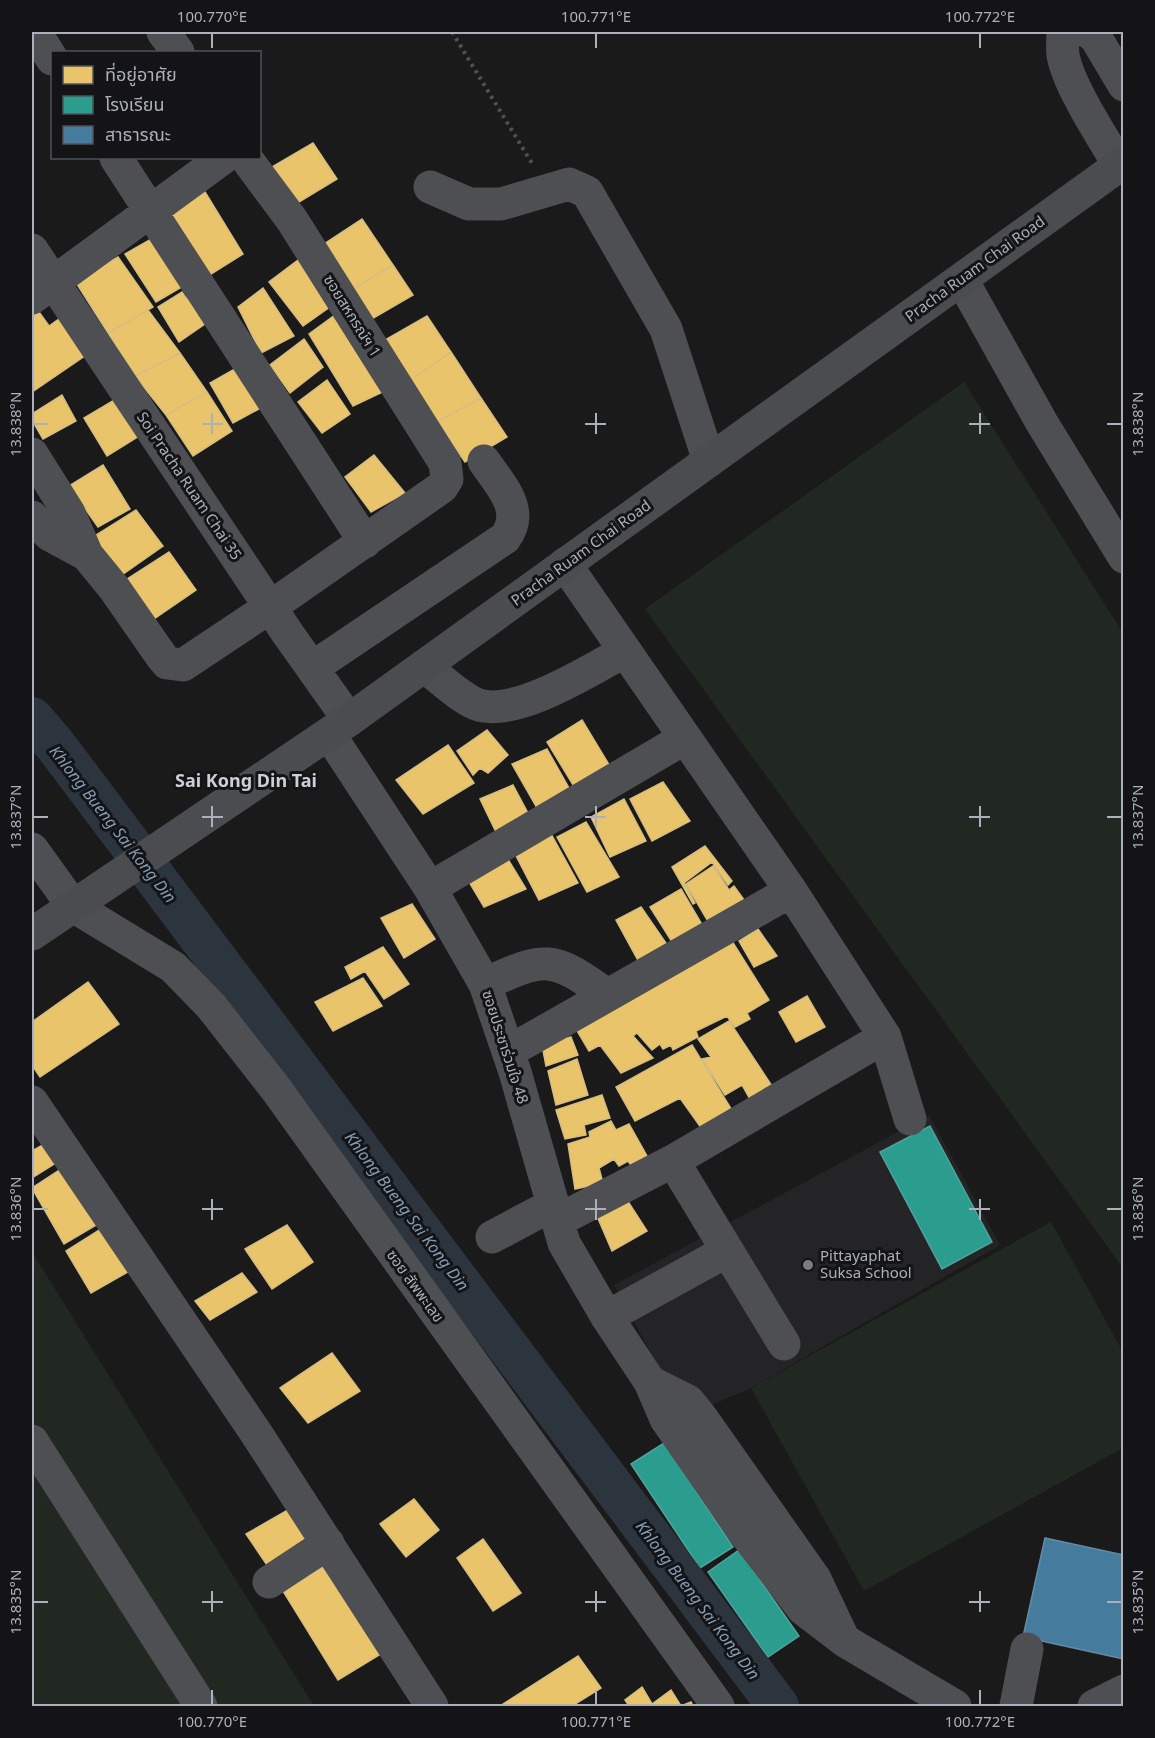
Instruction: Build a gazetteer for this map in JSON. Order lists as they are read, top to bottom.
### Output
{
  "streets": {
    "main road": ["Pracha Ruam Chai Road"],
    "street": [
      "ซอยสหกรณ์ฯ 1",
      "Soi Pracha Ruam Chai 35",
      "ซอยประชาร่วมใจ 48",
      "ซอย สัพพะเลข"
    ]
  },
  "crossings": [
    ["Pracha Ruam Chai Road", "Soi Pracha Ruam Chai 35"],
    ["Pracha Ruam Chai Road", "ซอยประชาร่วมใจ 48"],
    ["Pracha Ruam Chai Road", "ซอย สัพพะเลข"],
    ["Soi Pracha Ruam Chai 35", "ซอยประชาร่วมใจ 48"]
  ],
  "districts": ["Sai Kong Din Tai"],
  "water": ["Khlong Bueng Sai Kong Din"],
  "places": ["Pittayaphat Suksa School"],
  "legend": ["ที่อยู่อาศัย", "โรงเรียน", "สาธารณะ"],
  "coordinates": [
    "100.770°E",
    "100.771°E",
    "100.772°E",
    "13.838°N",
    "13.837°N",
    "13.836°N",
    "13.835°N"
  ]
}
